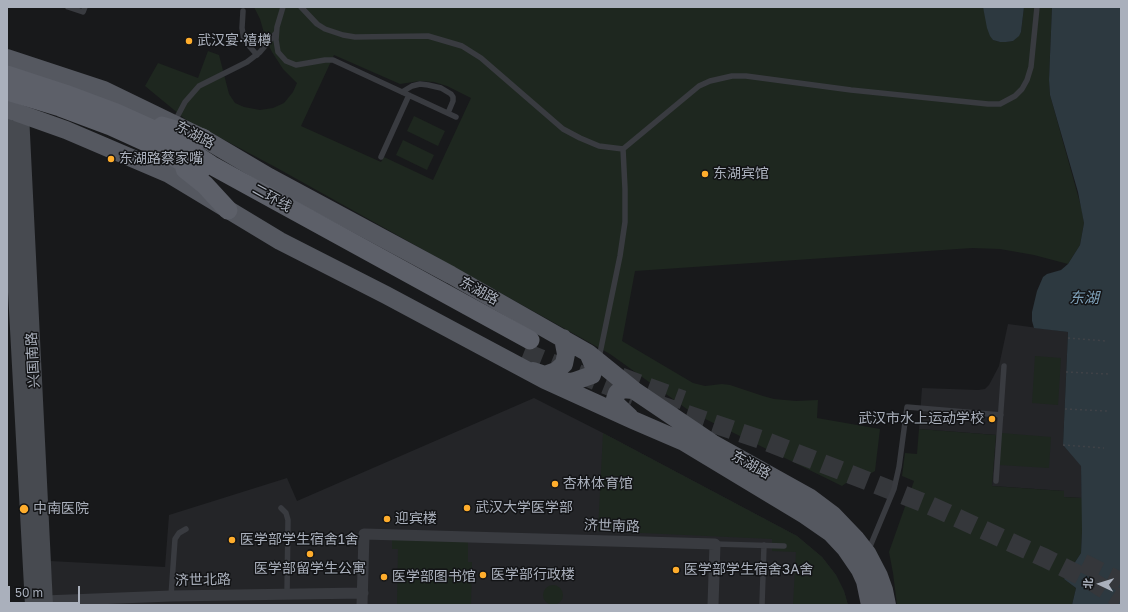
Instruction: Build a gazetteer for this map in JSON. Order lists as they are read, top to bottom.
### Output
{
  "streets": {
    "highway": ["二环线"],
    "main road": ["东湖路", "兴国南路"],
    "street": ["济世南路", "济世北路"]
  },
  "crossings": [
    ["东湖路", "二环线"],
    ["东湖路", "兴国南路"],
    ["兴国南路", "济世北路"],
    ["济世南路", "济世北路"]
  ],
  "water": ["东湖"],
  "places": [
    "武汉宴·禧樽",
    "东湖路蔡家嘴",
    "东湖宾馆",
    "武汉市水上运动学校",
    "杏林体育馆",
    "武汉大学医学部",
    "中南医院",
    "迎宾楼",
    "医学部学生宿舍1舍",
    "医学部留学生公寓",
    "医学部学生宿舍3A舍",
    "医学部行政楼",
    "医学部图书馆"
  ],
  "scale_bar": "50 m",
  "north": "left"
}
